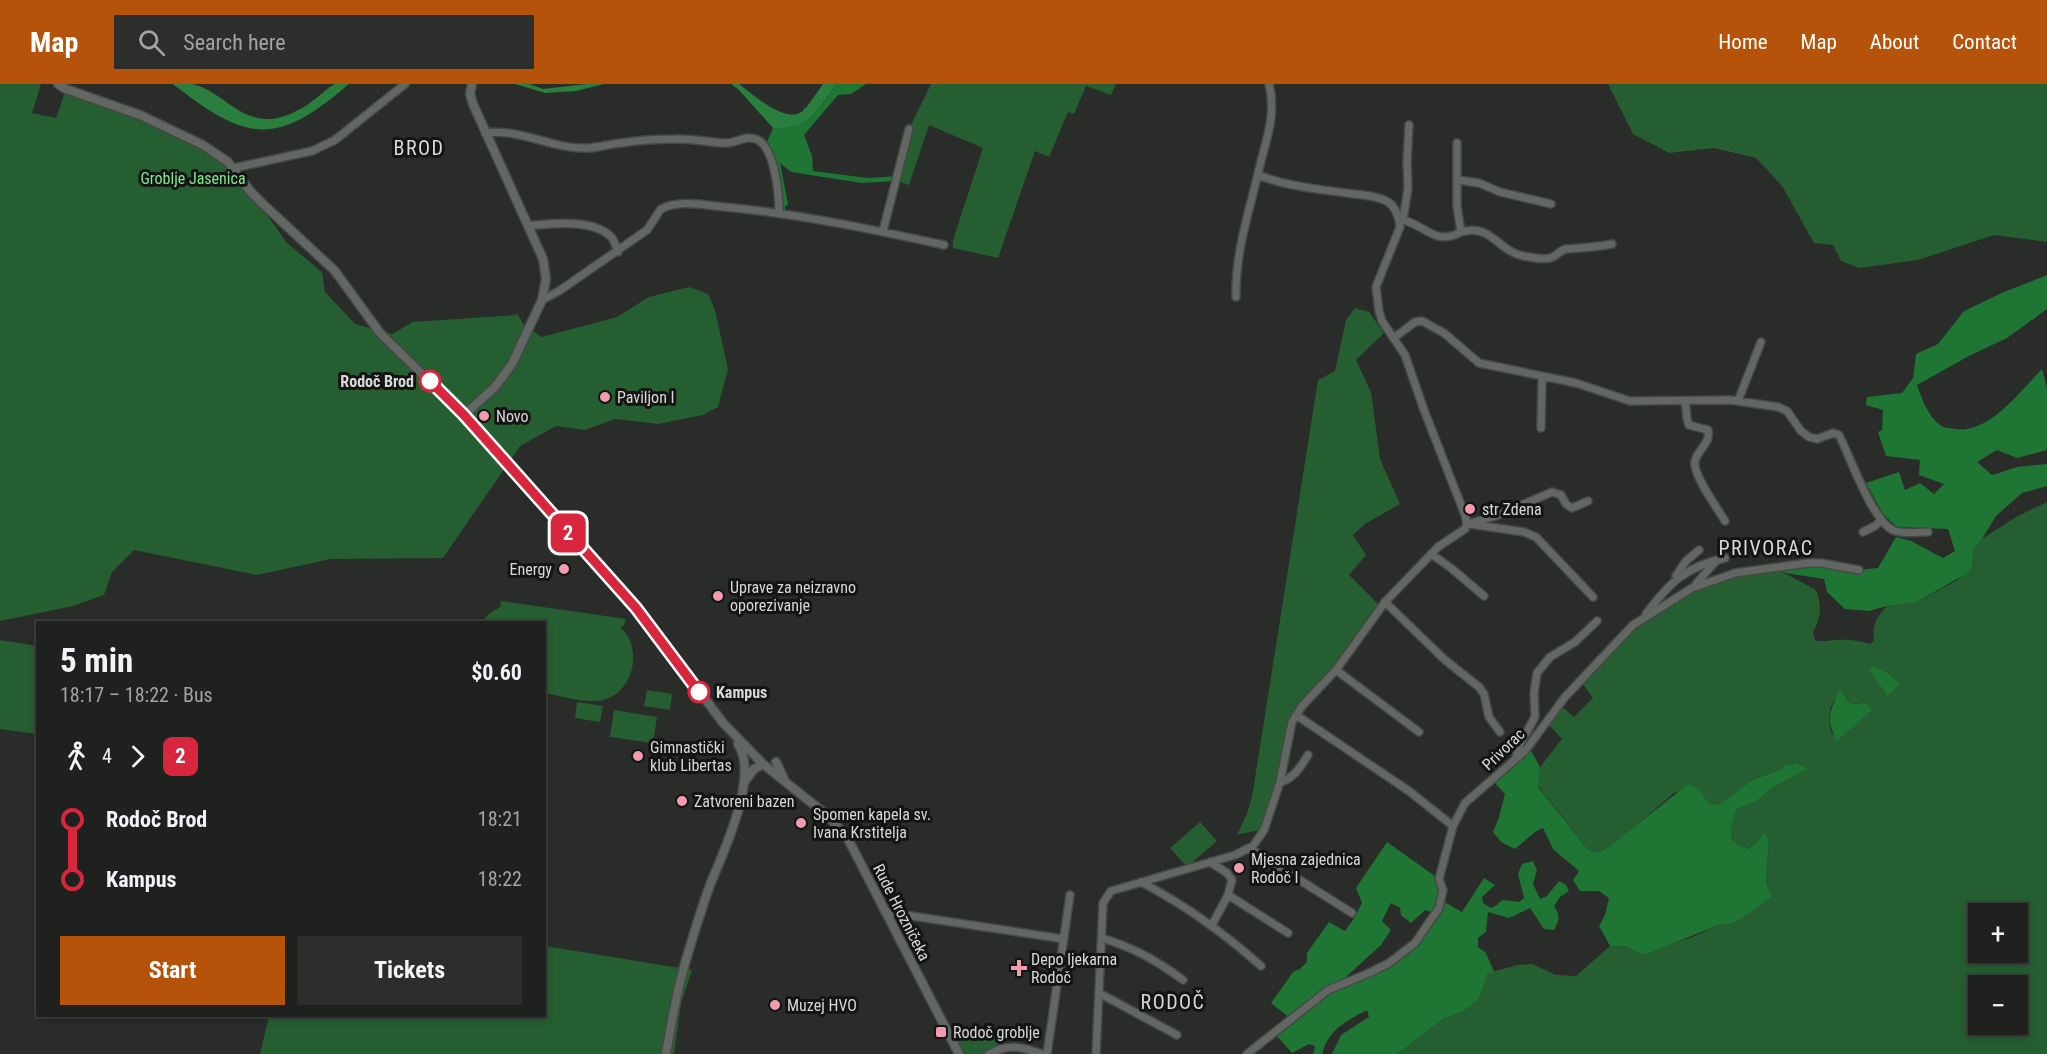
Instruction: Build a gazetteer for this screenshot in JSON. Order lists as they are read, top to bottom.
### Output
{
  "streets": {
    "street": ["Privorac", "Rude Hrozničeka"]
  },
  "districts": ["BROD", "PRIVORAC", "RODOČ"],
  "parks": ["Groblje Jasenica"],
  "places": {
    "other": [
      "Rodoč Brod",
      "Paviljon I",
      "Novo",
      "str Zdena",
      "Energy",
      "Uprave za neizravno oporezivanje",
      "Kampus",
      "Gimnastički klub Libertas",
      "Zatvoreni bazen",
      "Spomen kapela sv. Ivana Krstitelja",
      "Mjesna zajednica Rodoč I",
      "Muzej HVO"
    ],
    "health": ["Depo ljekarna Rodoč"],
    "transit": ["Rodoč groblje"]
  },
  "lines": ["bus line 2"],
  "page": {
    "header": "Map",
    "search": "Search here",
    "nav": [
      "Home",
      "Map",
      "About",
      "Contact"
    ],
    "on_map": "2",
    "heading": ["5 min", "18:17 – 18:22 · Bus", "$0.60"],
    "legs": ["4", "2"],
    "list": [
      {
        "name": "Rodoč Brod",
        "value": "18:21"
      },
      {
        "name": "Kampus",
        "value": "18:22"
      }
    ],
    "map_buttons": ["+", "−"],
    "buttons": ["Start", "Tickets"]
  }
}
